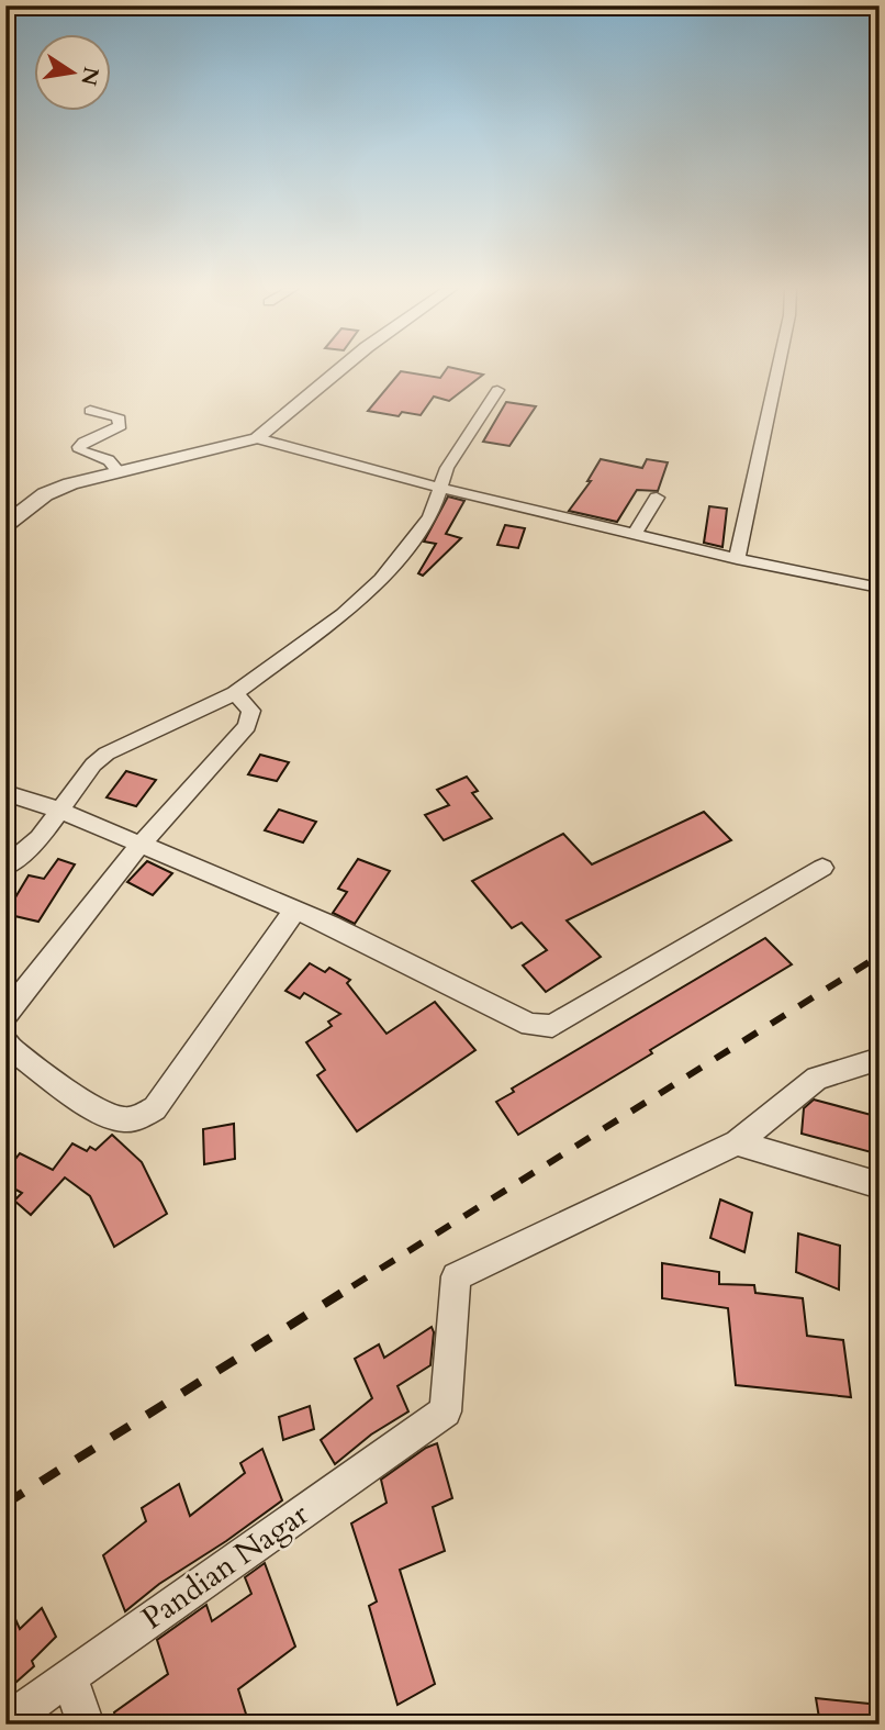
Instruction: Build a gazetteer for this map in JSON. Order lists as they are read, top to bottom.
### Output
{
  "streets": {
    "street": ["Pandian Nagar"]
  },
  "north": "right"
}
